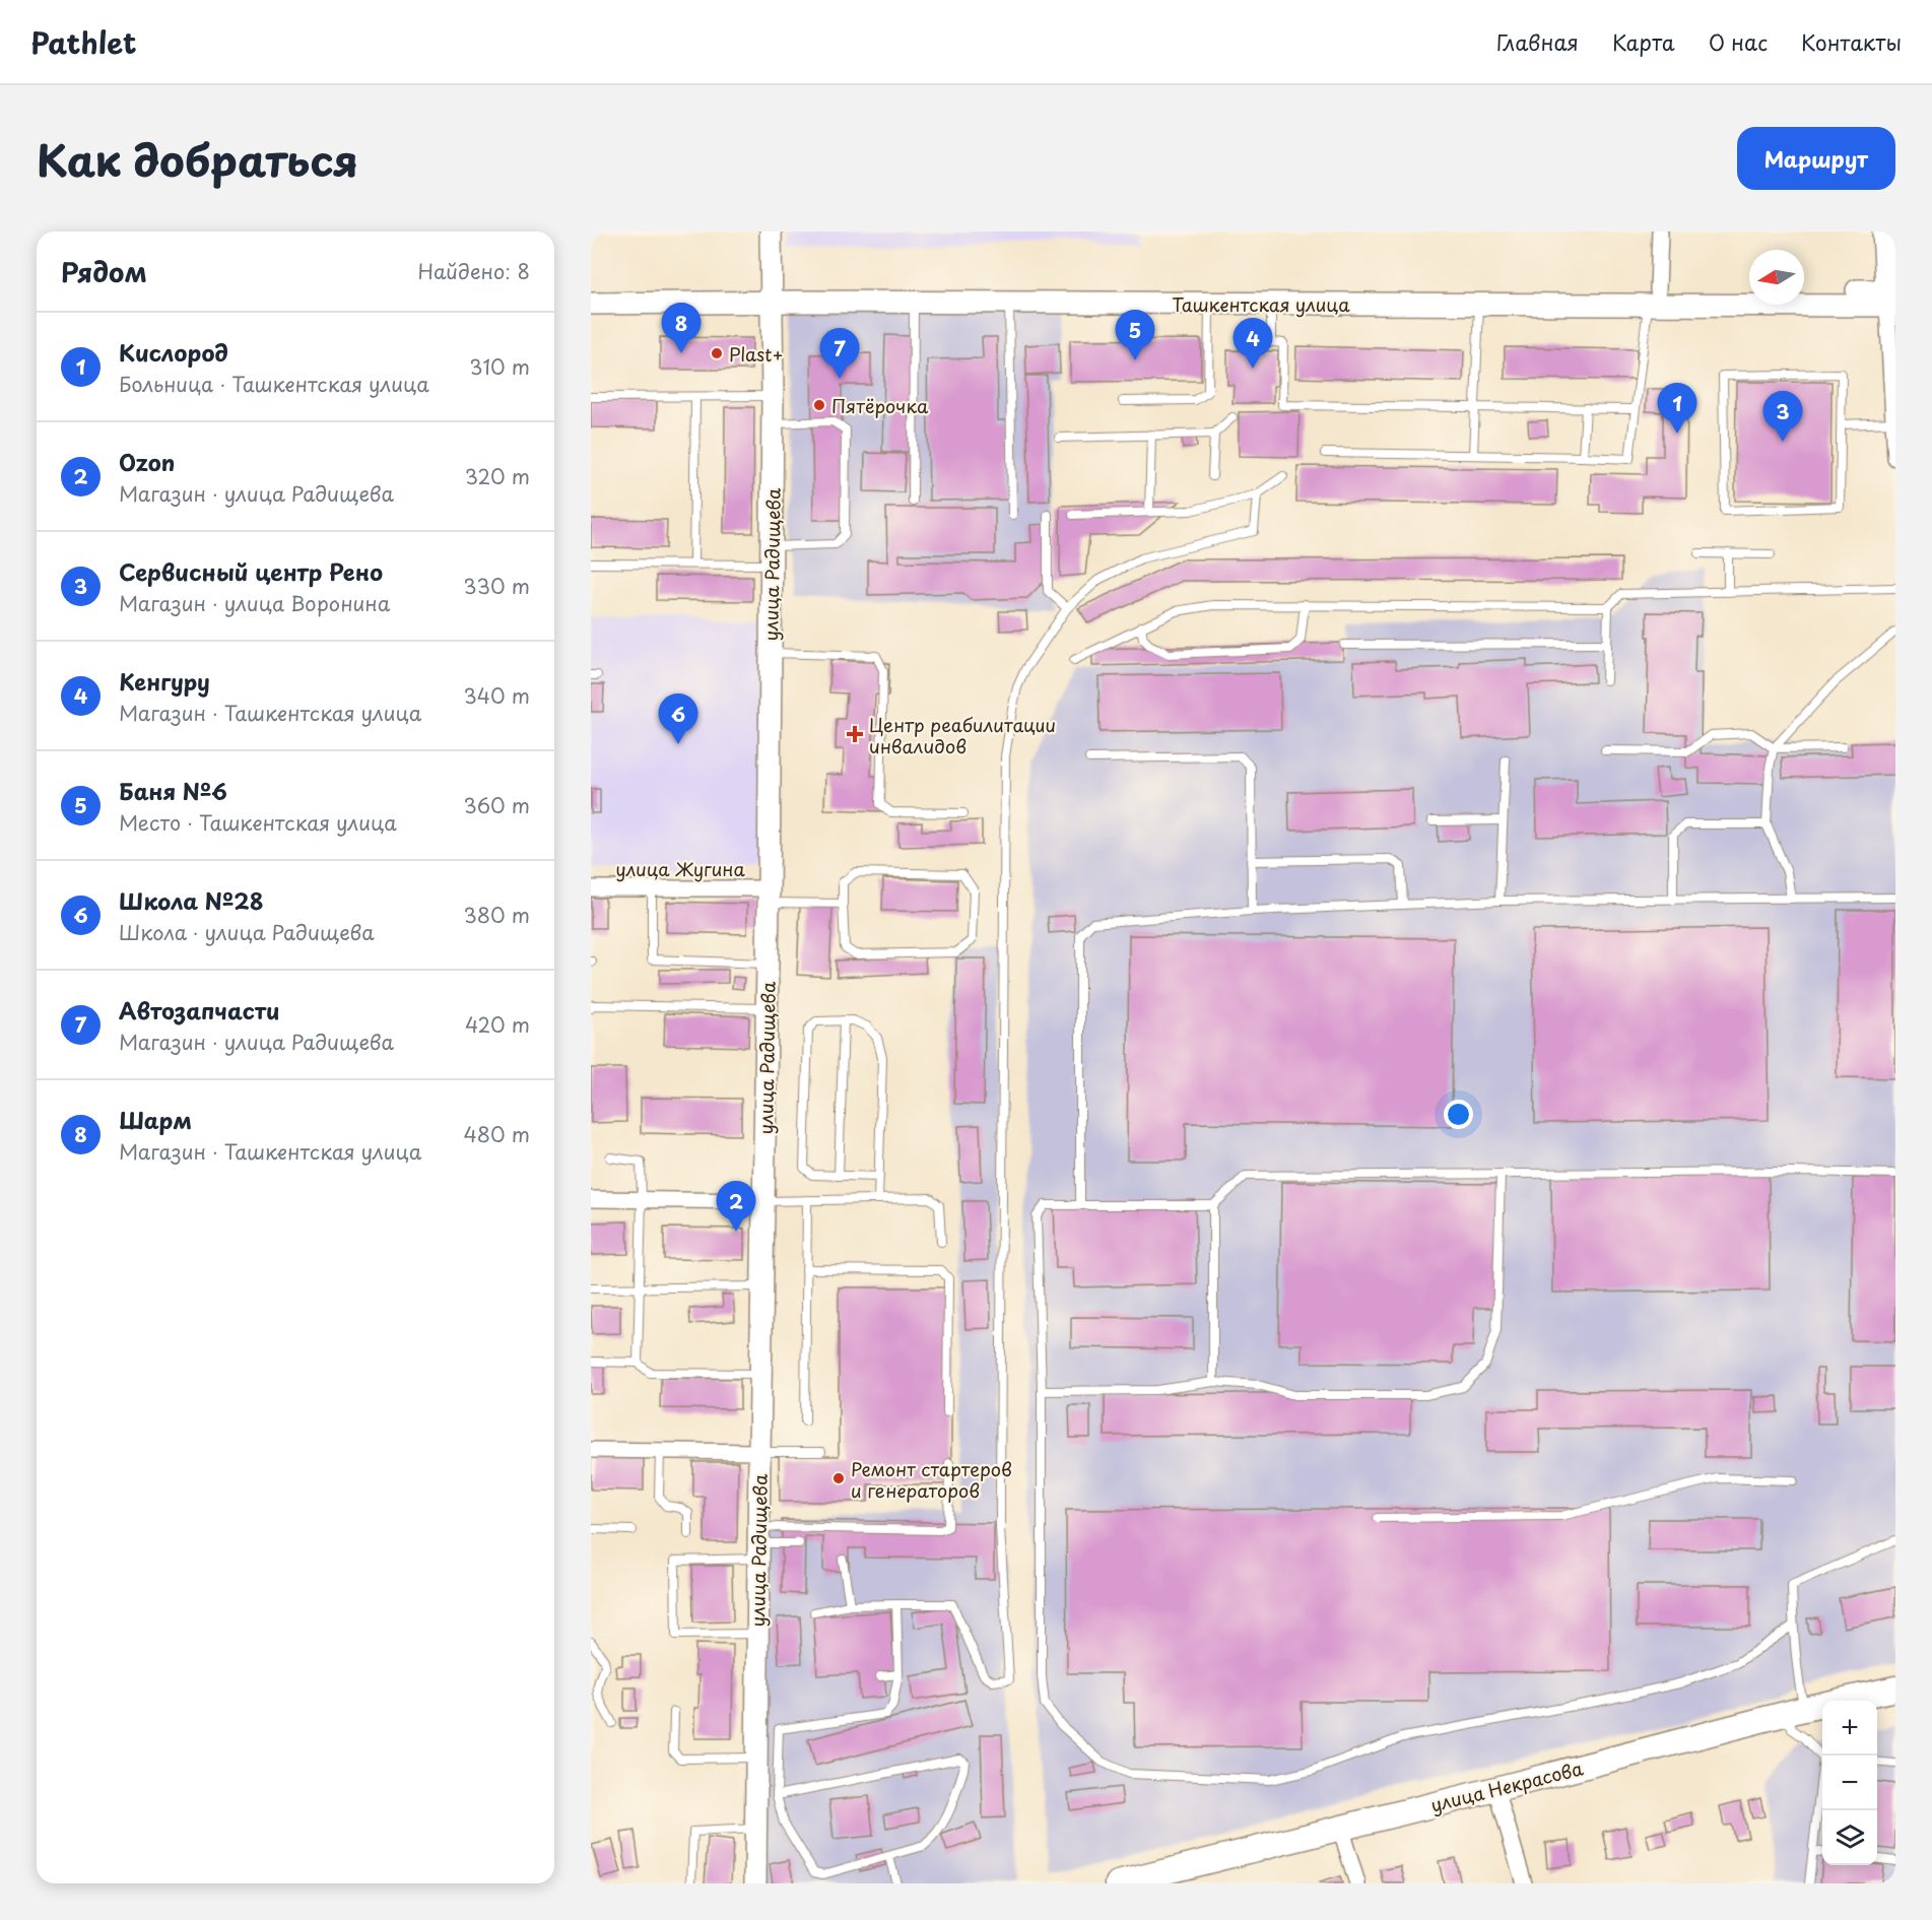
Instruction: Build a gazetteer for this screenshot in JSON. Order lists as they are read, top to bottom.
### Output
{
  "streets": {
    "main road": ["Ташкентская улица", "улица Радищева", "улица Некрасова"],
    "street": ["улица Жугина"]
  },
  "crossings": [
    ["Ташкентская улица", "улица Радищева"],
    ["улица Радищева", "улица Жугина"]
  ],
  "places": {
    "other": ["Plast+", "Пятёрочка", "Ремонт стартеров и генераторов"],
    "health": ["Центр реабилитации инвалидов"]
  },
  "north": "left",
  "page": {
    "header": "Pathlet",
    "nav": [
      "Главная",
      "Карта",
      "О нас",
      "Контакты"
    ],
    "title": "Как добраться",
    "buttons": "Маршрут",
    "heading": ["Рядом", "Найдено: 8"],
    "pins": [
      "8",
      "5",
      "4",
      "7",
      "1",
      "3",
      "6",
      "2"
    ],
    "list": [
      {
        "mark": "1",
        "name": "Кислород",
        "note": "Больница · Ташкентская улица",
        "value": "310 m"
      },
      {
        "mark": "2",
        "name": "Ozon",
        "note": "Магазин · улица Радищева",
        "value": "320 m"
      },
      {
        "mark": "3",
        "name": "Сервисный центр Рено",
        "note": "Магазин · улица Воронина",
        "value": "330 m"
      },
      {
        "mark": "4",
        "name": "Кенгуру",
        "note": "Магазин · Ташкентская улица",
        "value": "340 m"
      },
      {
        "mark": "5",
        "name": "Баня №6",
        "note": "Место · Ташкентская улица",
        "value": "360 m"
      },
      {
        "mark": "6",
        "name": "Школа №28",
        "note": "Школа · улица Радищева",
        "value": "380 m"
      },
      {
        "mark": "7",
        "name": "Автозапчасти",
        "note": "Магазин · улица Радищева",
        "value": "420 m"
      },
      {
        "mark": "8",
        "name": "Шарм",
        "note": "Магазин · Ташкентская улица",
        "value": "480 m"
      }
    ],
    "map_buttons": ["+", "−"]
  }
}
